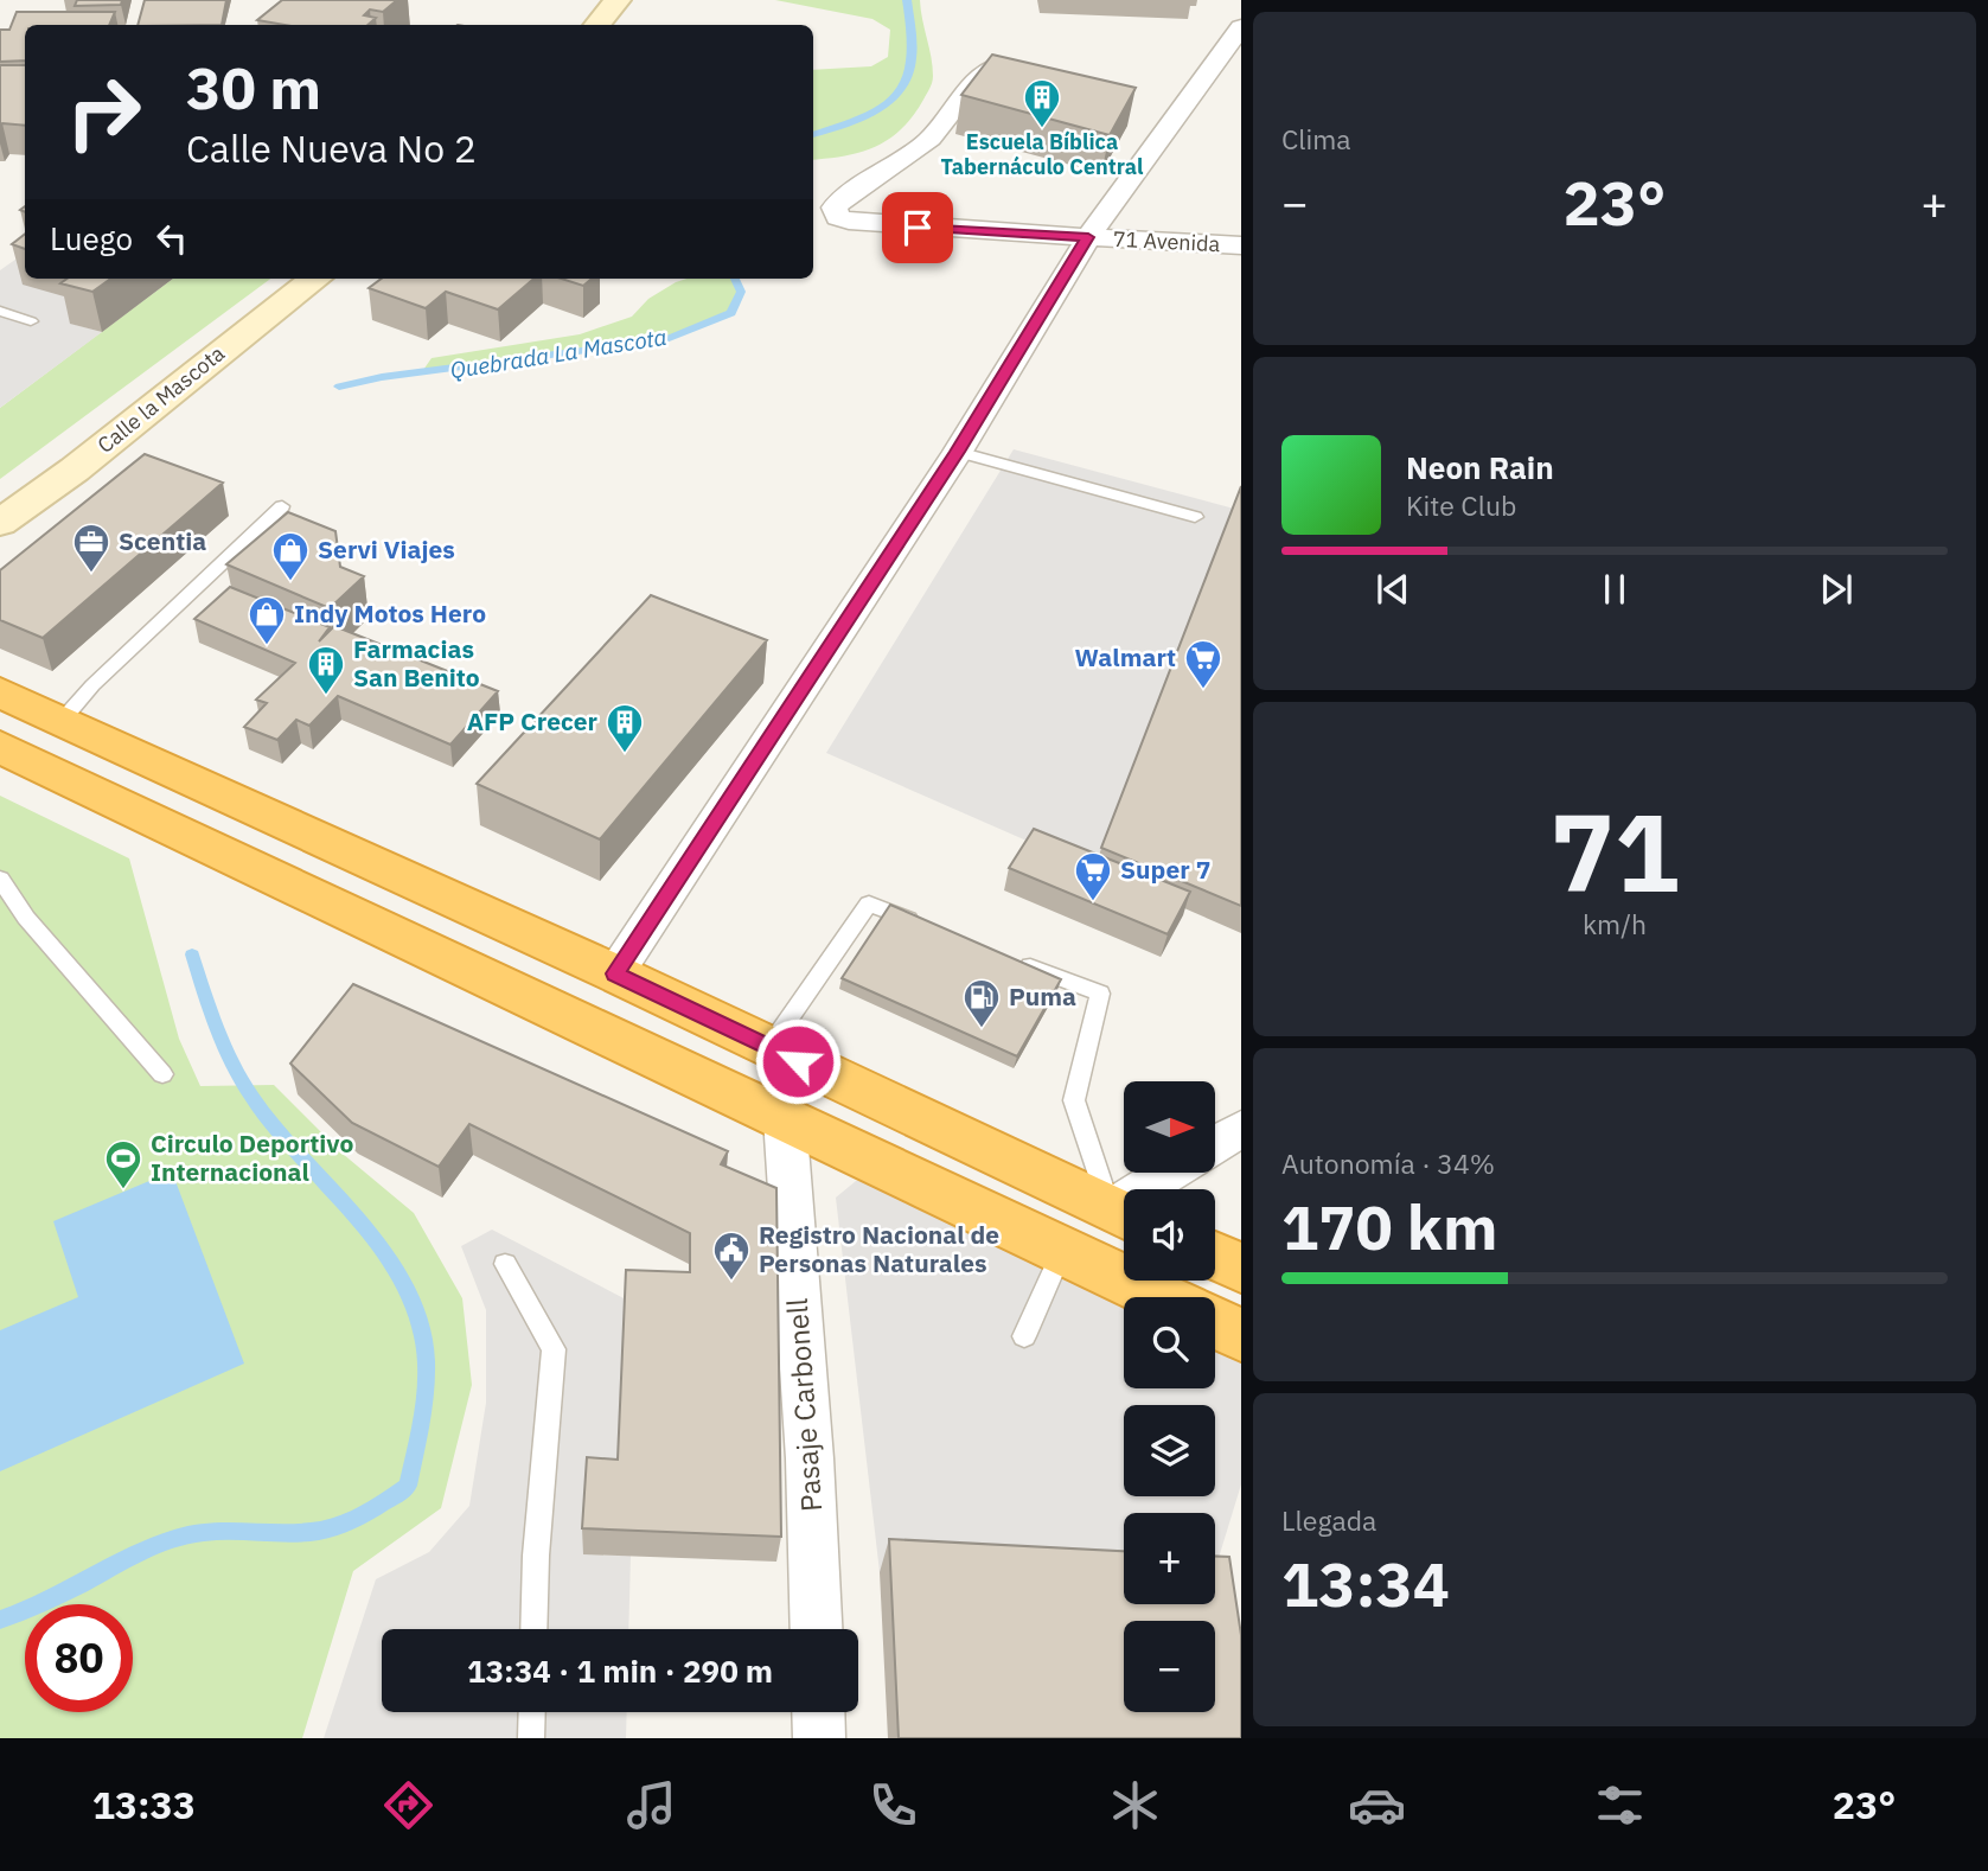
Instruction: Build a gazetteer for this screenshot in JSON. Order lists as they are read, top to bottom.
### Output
{
  "streets": {
    "main road": ["Calle la Mascota"],
    "street": ["71 Avenida", "Pasaje Carbonell"]
  },
  "water": ["Quebrada La Mascota"],
  "places": {
    "building": ["Escuela Bíblica Tabernáculo Central", "Farmacias San Benito", "AFP Crecer"],
    "office": ["Scentia"],
    "shop": ["Servi Viajes", "Indy Motos Hero"],
    "supermarket": ["Walmart", "Super 7"],
    "fuel station": ["Puma"],
    "sports": ["Circulo Deportivo Internacional"],
    "public building": ["Registro Nacional de Personas Naturales"]
  },
  "north": "right",
  "page": {
    "tile": [
      "Clima",
      ["71", "km/h"],
      ["Autonomía · 34%", "170 km"],
      ["Llegada", "13:34"]
    ],
    "turn": ["30 m", "Calle Nueva No 2"],
    "heat": ["−", "23°", "+"],
    "then": "Luego",
    "song": ["Neon Rain", "Kite Club"],
    "map_buttons": ["+", "−"],
    "limit": "80",
    "trip": "13:34 · 1 min · 290 m",
    "tabs": ["13:33", "23°"]
  }
}
